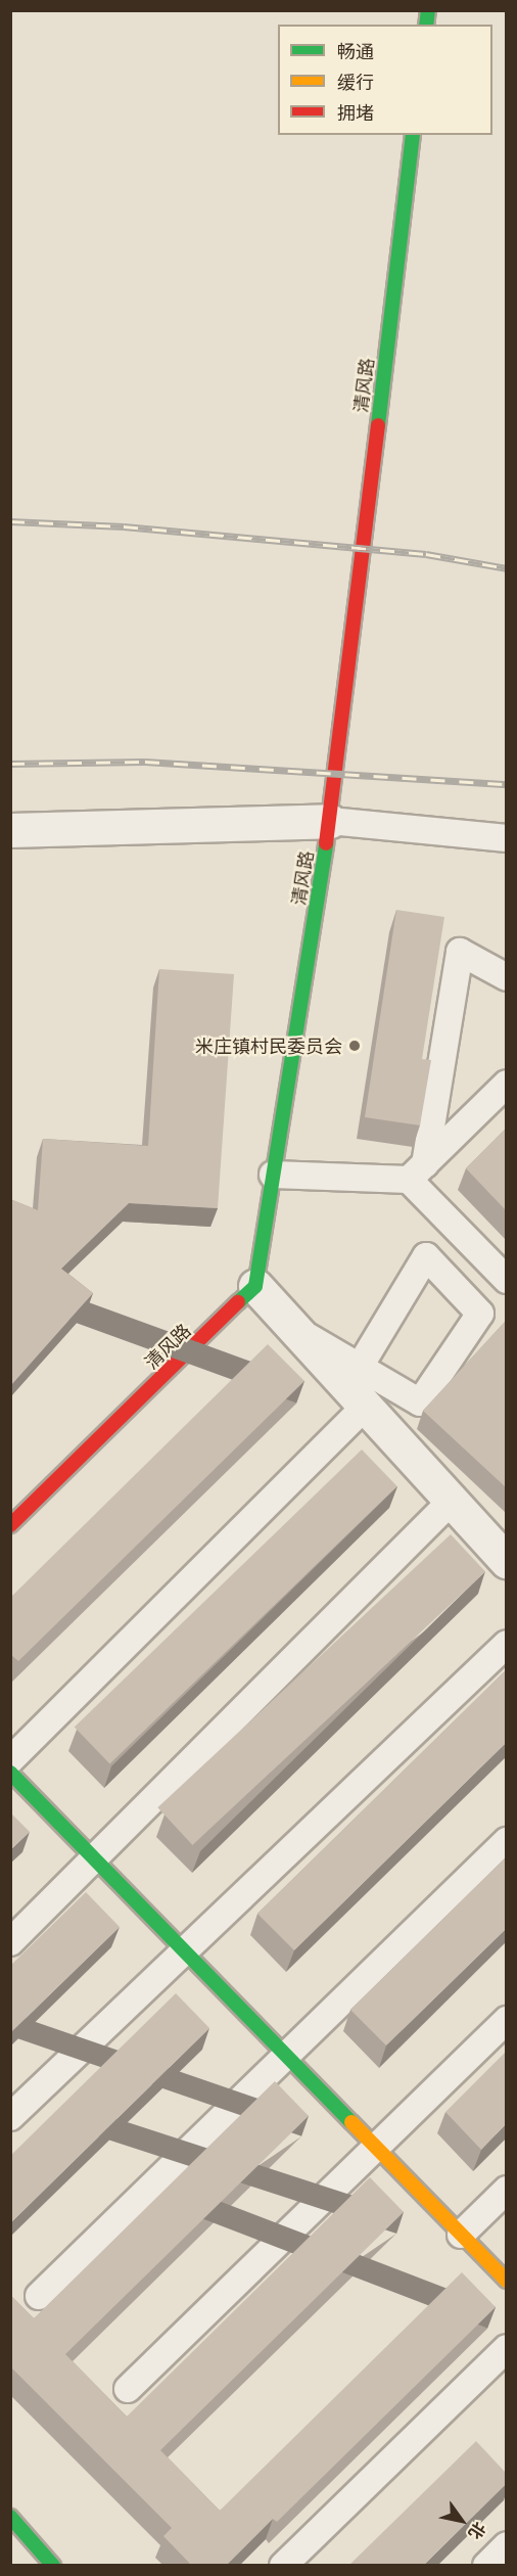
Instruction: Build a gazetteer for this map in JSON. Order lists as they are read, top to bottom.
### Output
{
  "streets": {
    "main road": ["清风路"]
  },
  "places": ["米庄镇村民委员会"],
  "legend": ["畅通", "缓行", "拥堵"],
  "north": "bottom right"
}
